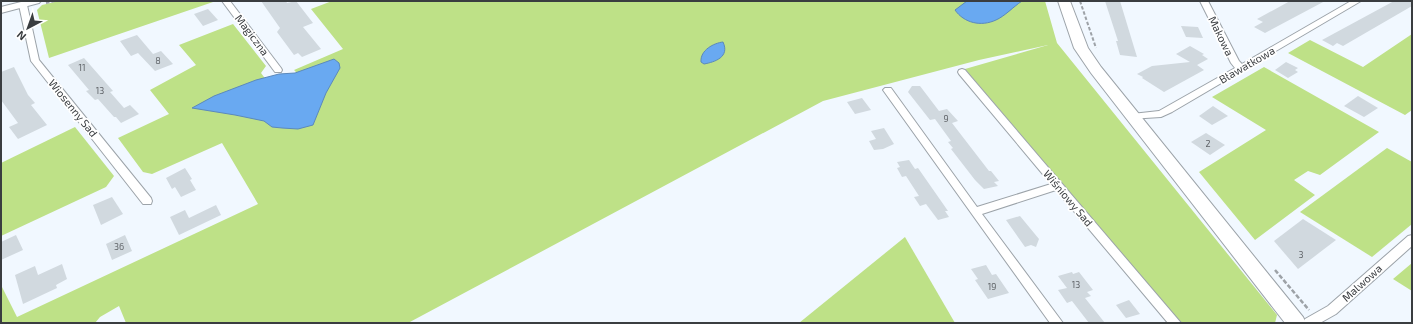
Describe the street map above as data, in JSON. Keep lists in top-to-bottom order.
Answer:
{
  "streets": {
    "street": [
      "Magiczna",
      "Makowa",
      "Bławatkowa",
      "Wiosenny Sad",
      "Wiśniowy Sad",
      "Malwowa"
    ]
  },
  "crossings": [
    ["Makowa", "Bławatkowa"]
  ],
  "house_numbers": [
    "8",
    "11",
    "13",
    "9",
    "2",
    "36",
    "3",
    "13",
    "19"
  ],
  "north": "bottom left"
}
